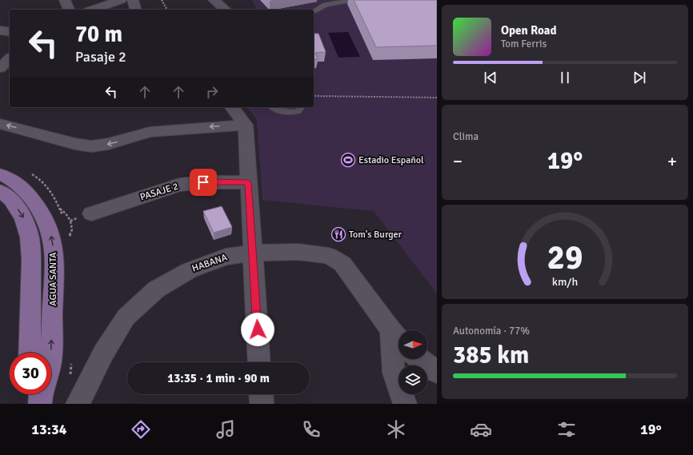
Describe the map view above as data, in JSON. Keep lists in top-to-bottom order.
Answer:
{
  "streets": {
    "main road": ["AGUA SANTA"],
    "street": ["PASAJE 2", "HABANA"]
  },
  "places": {
    "sports": ["Estadio Español"],
    "restaurant": ["Tom's Burger"]
  },
  "north": "right",
  "page": {
    "turn": ["70 m", "Pasaje 2"],
    "song": ["Open Road", "Tom Ferris"],
    "tile": [
      "Clima",
      ["Autonomía · 77%", "385 km"]
    ],
    "heat": ["−", "19°", "+"],
    "limit": "30",
    "trip": "13:35 · 1 min · 90 m",
    "tabs": ["13:34", "19°"],
    "gauge": ["29", "km/h"]
  }
}
